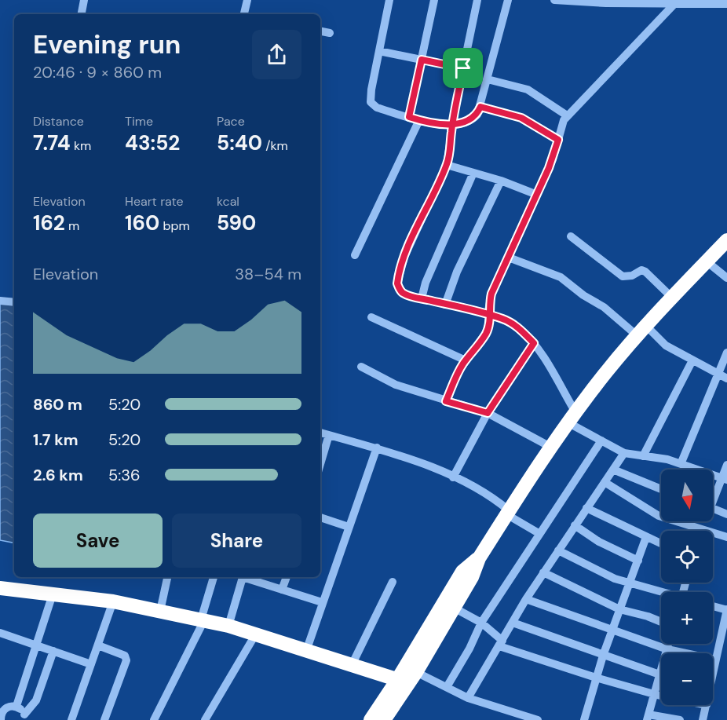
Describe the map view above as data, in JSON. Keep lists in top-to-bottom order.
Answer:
{
  "north": "bottom",
  "page": {
    "heading": ["Evening run", "20:46 · 9 × 860 m"],
    "stats": [
      ["Distance", "7.74 km"],
      ["Time", "43:52"],
      ["Pace", "5:40 /km"],
      ["Elevation", "162 m"],
      ["Heart rate", "160 bpm"],
      ["kcal", "590"]
    ],
    "chart": ["Elevation", "38–54 m"],
    "list": [
      {
        "name": "860 m",
        "note": "5:20"
      },
      {
        "name": "1.7 km",
        "note": "5:20"
      },
      {
        "name": "2.6 km",
        "note": "5:36"
      }
    ],
    "map_buttons": ["+", "−"],
    "buttons": ["Save", "Share"]
  }
}
